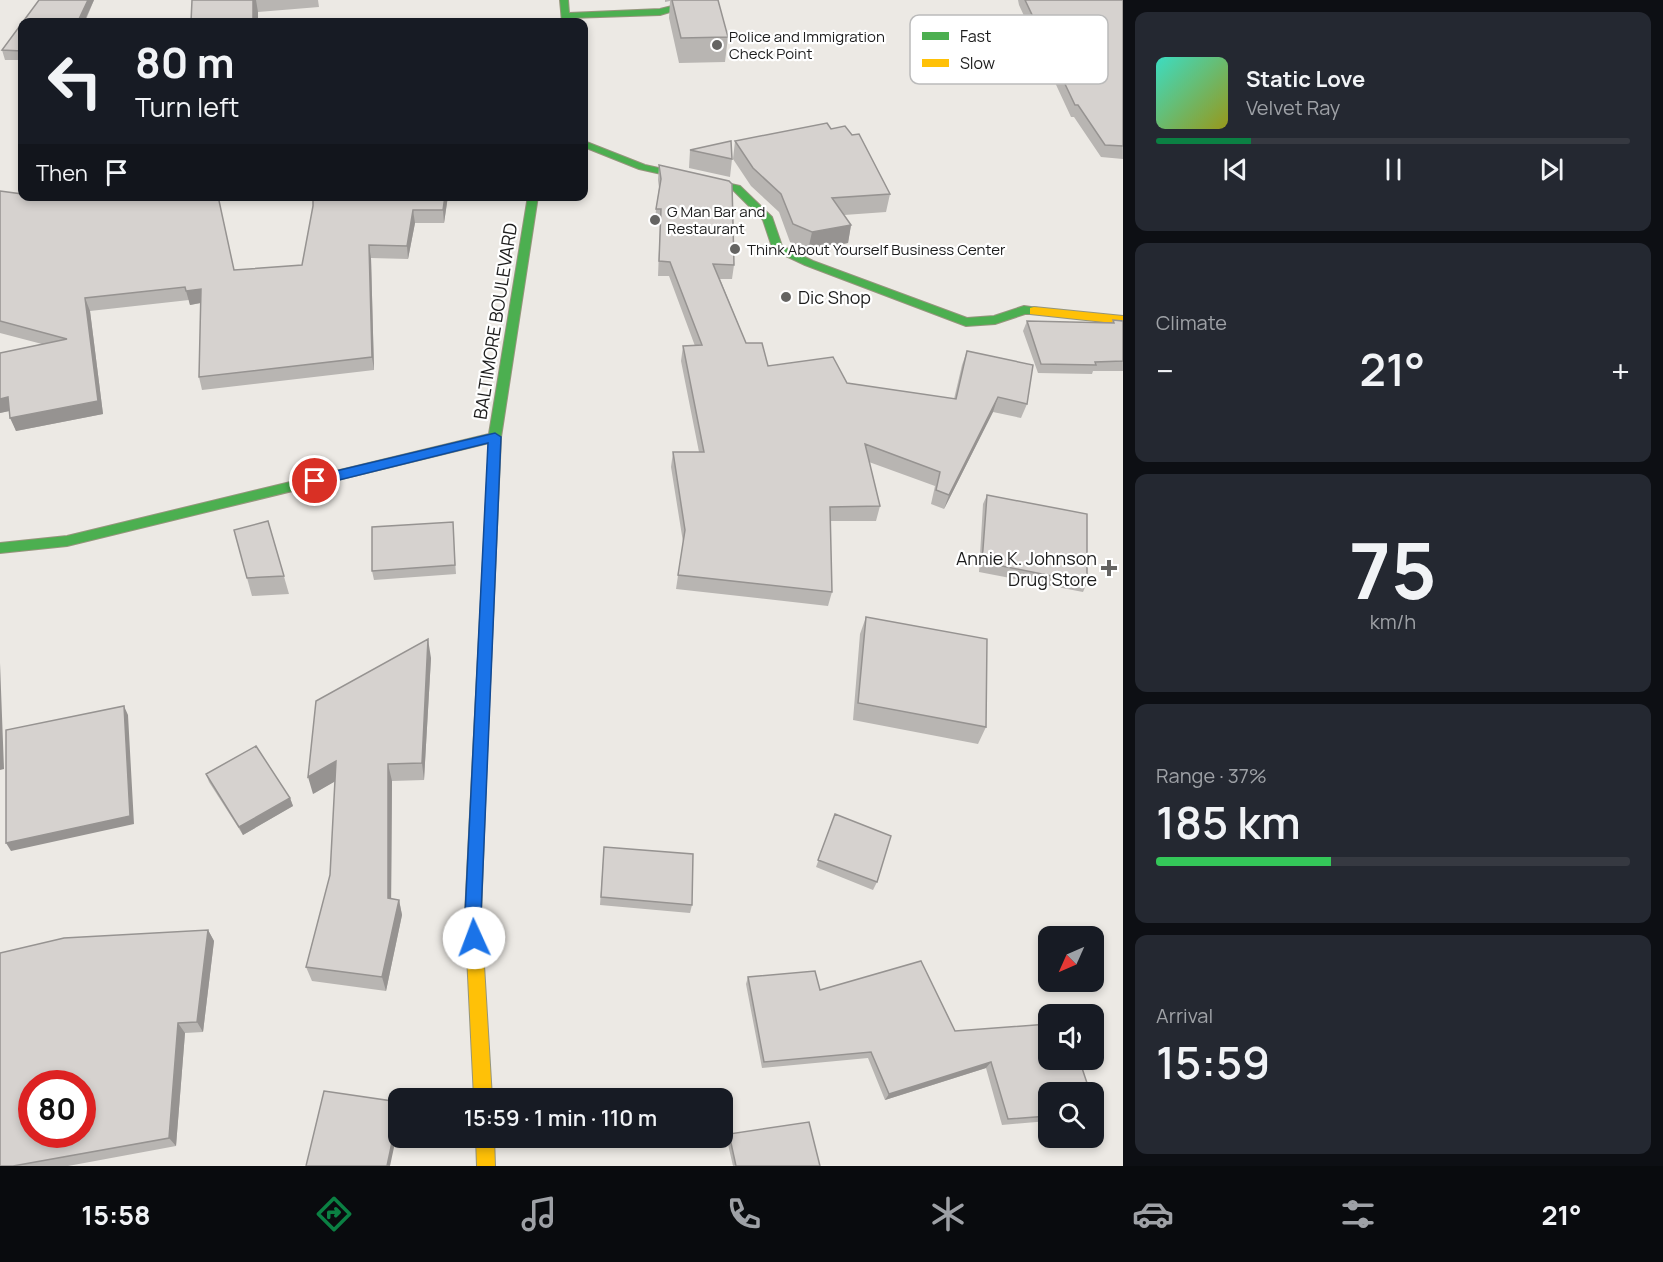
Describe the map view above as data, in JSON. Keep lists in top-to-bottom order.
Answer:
{
  "streets": {
    "main road": ["BALTIMORE BOULEVARD"]
  },
  "places": {
    "other": [
      "Police and Immigration Check Point",
      "G Man Bar and Restaurant",
      "Think About Yourself Business Center",
      "Dic Shop"
    ],
    "health": ["Annie K. Johnson Drug Store"]
  },
  "legend": ["Fast", "Slow"],
  "north": "bottom left",
  "page": {
    "turn": ["80 m", "Turn left"],
    "song": ["Static Love", "Velvet Ray"],
    "then": "Then",
    "tile": [
      "Climate",
      ["75", "km/h"],
      ["Range · 37%", "185 km"],
      ["Arrival", "15:59"]
    ],
    "heat": ["−", "21°", "+"],
    "limit": "80",
    "trip": "15:59 · 1 min · 110 m",
    "tabs": ["15:58", "21°"]
  }
}
